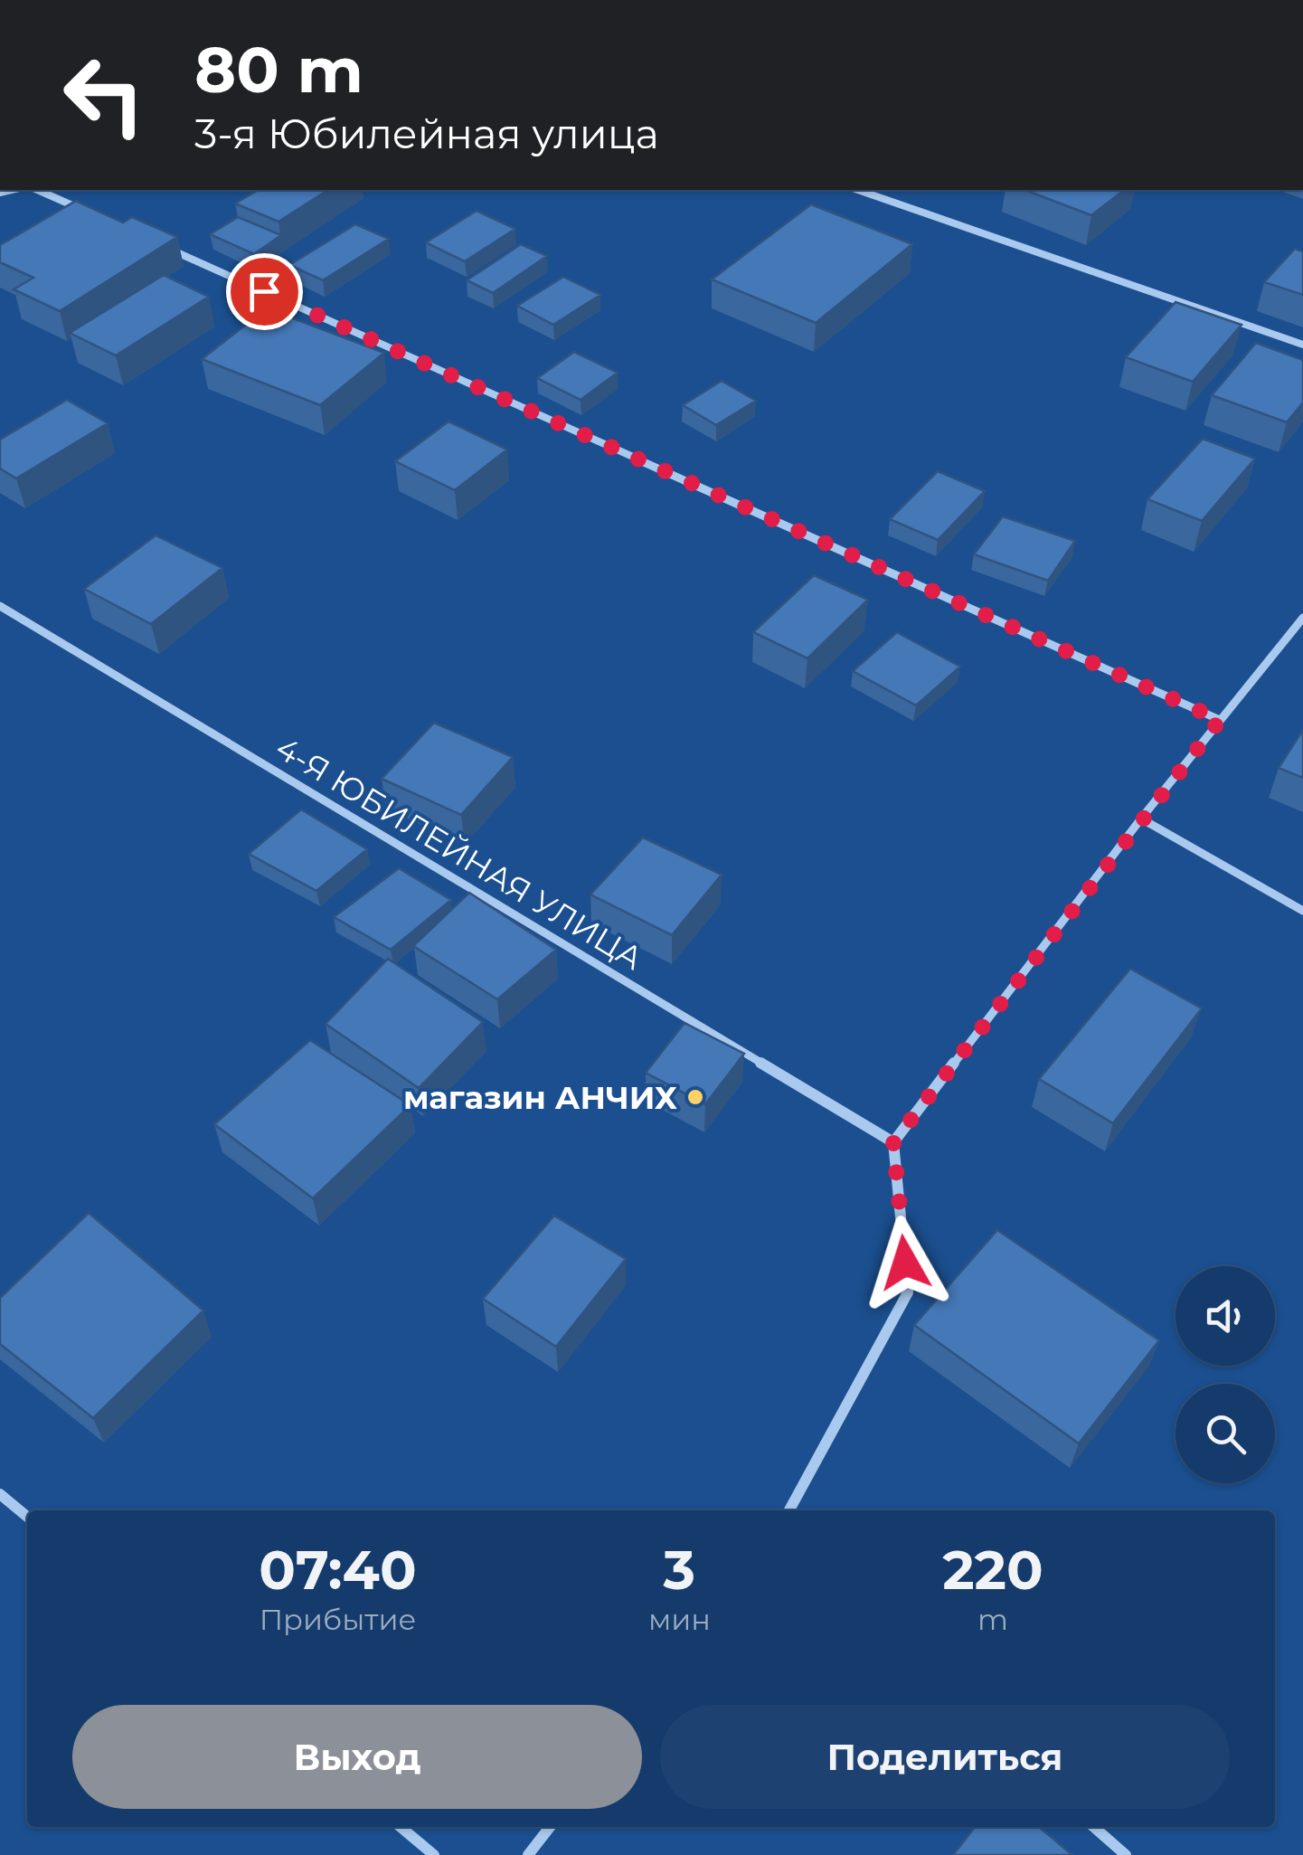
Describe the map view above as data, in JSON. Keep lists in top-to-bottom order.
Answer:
{
  "streets": {
    "street": ["4-Я ЮБИЛЕЙНАЯ УЛИЦА"]
  },
  "places": ["магазин АНЧИХ"],
  "page": {
    "turn": ["80 m", "3-я Юбилейная улица"],
    "eta": [
      "07:40",
      "Прибытие",
      "3",
      "мин",
      "220",
      "m"
    ],
    "buttons": ["Выход", "Поделиться"]
  }
}
